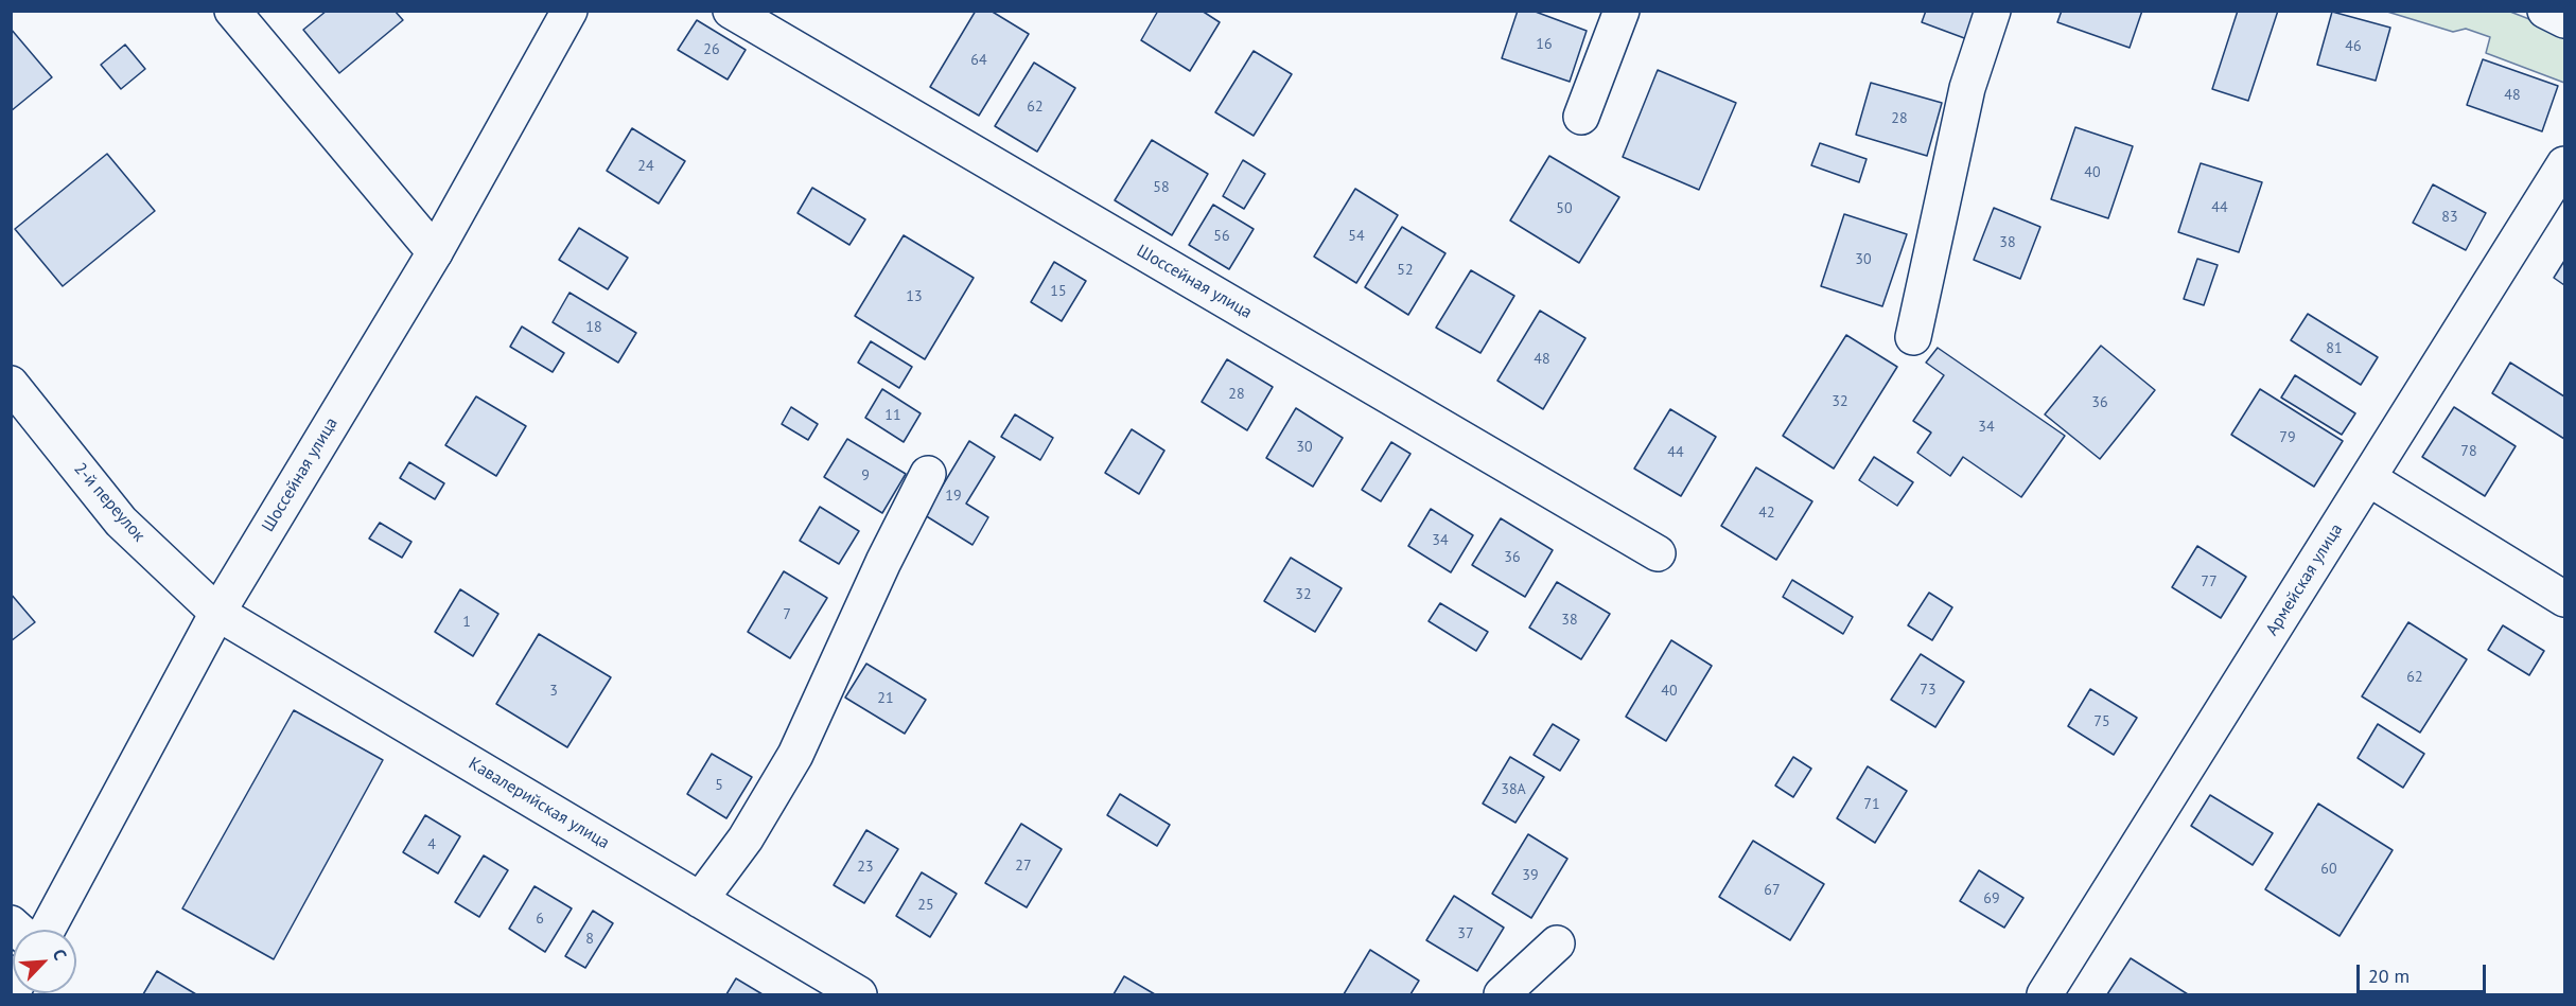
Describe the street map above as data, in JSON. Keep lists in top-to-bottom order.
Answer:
{
  "streets": {
    "street": [
      "Шоссейная улица",
      "2-й переулок",
      "Армейская улица",
      "Кавалерийская улица"
    ]
  },
  "crossings": [
    ["Шоссейная улица", "2-й переулок"],
    ["Шоссейная улица", "Кавалерийская улица"],
    ["2-й переулок", "Кавалерийская улица"]
  ],
  "house_numbers": [
    "16",
    "46",
    "26",
    "64",
    "48",
    "62",
    "28",
    "24",
    "40",
    "58",
    "44",
    "50",
    "83",
    "56",
    "54",
    "38",
    "30",
    "52",
    "15",
    "13",
    "18",
    "81",
    "48",
    "28",
    "32",
    "36",
    "11",
    "34",
    "79",
    "30",
    "78",
    "44",
    "9",
    "19",
    "42",
    "34",
    "36",
    "77",
    "32",
    "7",
    "38",
    "1",
    "62",
    "73",
    "3",
    "40",
    "21",
    "75",
    "5",
    "38А",
    "71",
    "4",
    "27",
    "23",
    "60",
    "39",
    "67",
    "69",
    "25",
    "6",
    "37",
    "8"
  ],
  "scale_bar": "20 m",
  "north": "top right"
}
